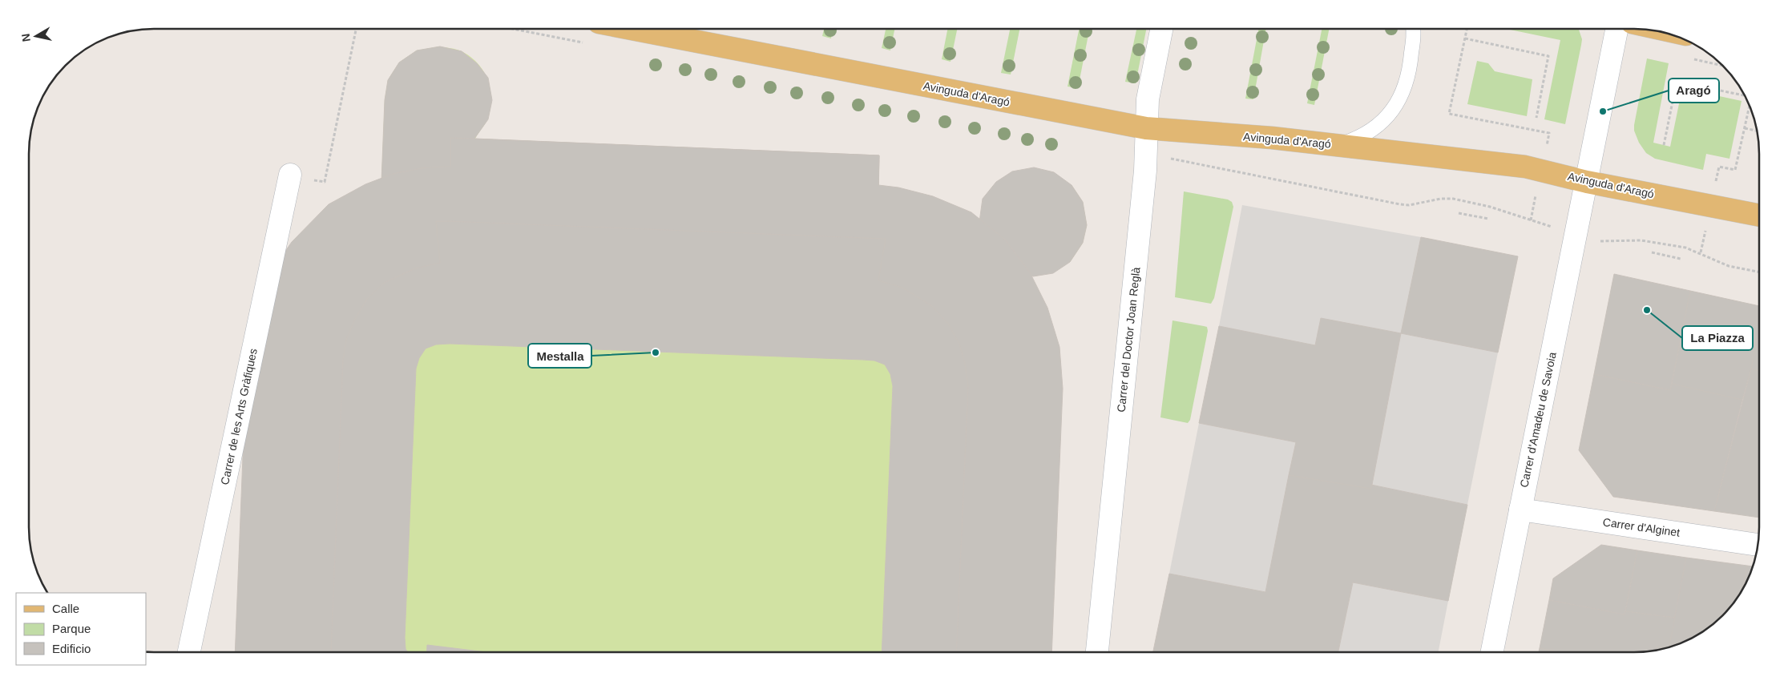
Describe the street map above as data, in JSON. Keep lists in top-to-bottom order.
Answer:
{
  "streets": {
    "main road": ["Avinguda d'Aragó"],
    "street": [
      "Carrer del Doctor Joan Reglà",
      "Carrer de les Arts Gràfiques",
      "Carrer d'Amadeu de Savoia",
      "Carrer d'Alginet"
    ]
  },
  "crossings": [
    ["Avinguda d'Aragó", "Carrer del Doctor Joan Reglà"],
    ["Avinguda d'Aragó", "Carrer d'Amadeu de Savoia"],
    ["Carrer d'Amadeu de Savoia", "Carrer d'Alginet"]
  ],
  "places": ["Aragó", "La Piazza", "Mestalla"],
  "legend": ["Calle", "Parque", "Edificio"],
  "north": "left"
}
